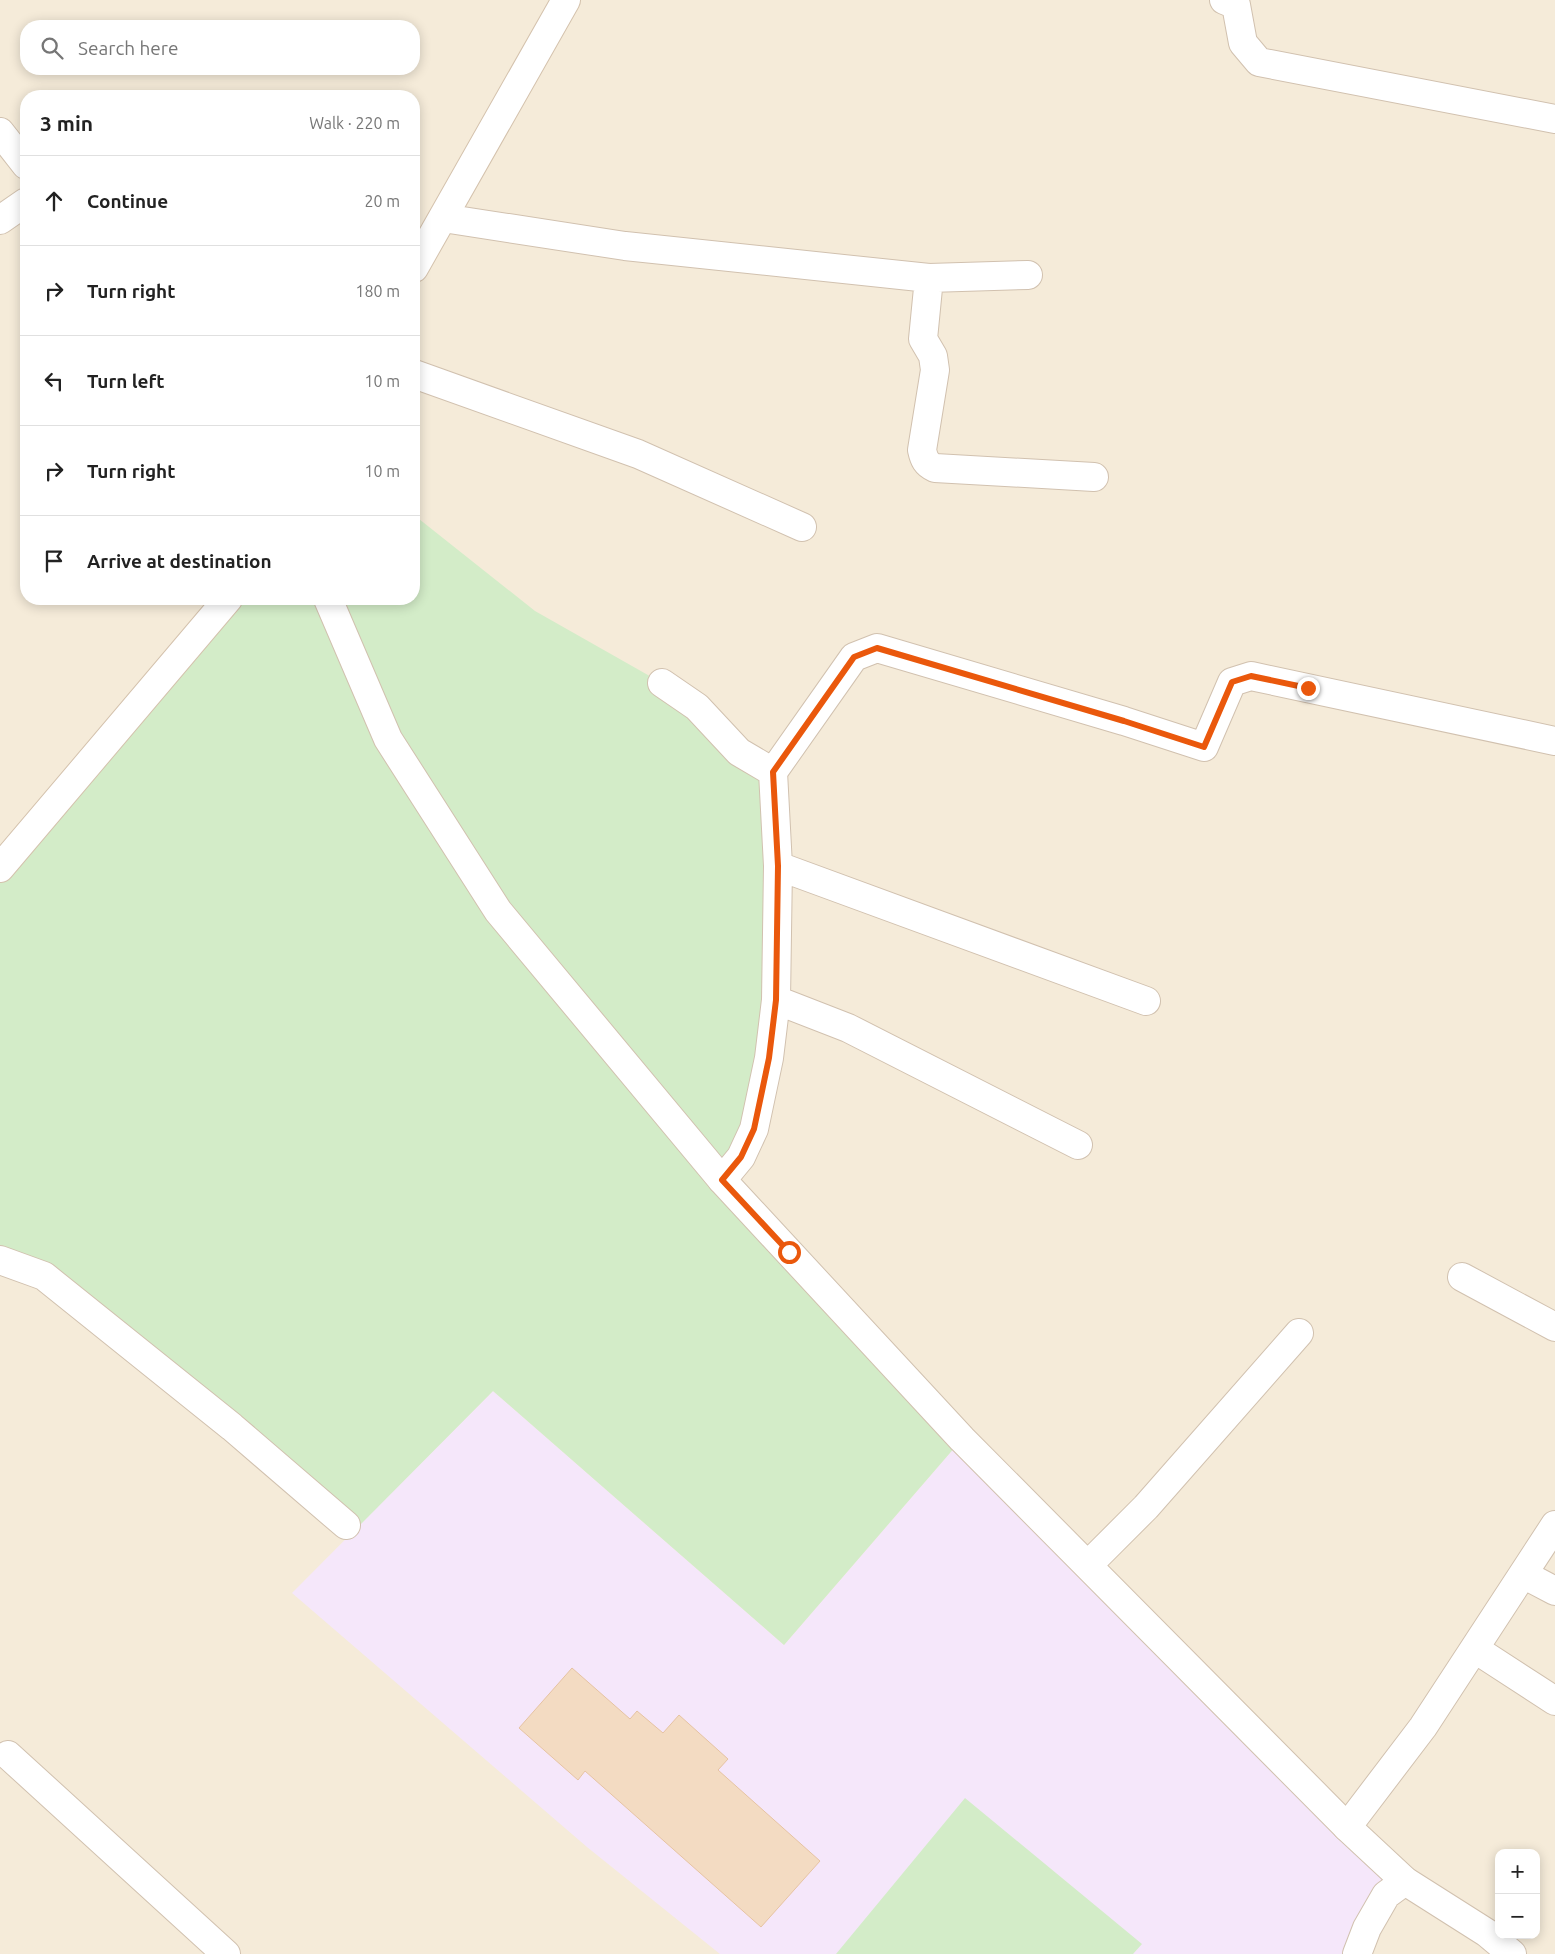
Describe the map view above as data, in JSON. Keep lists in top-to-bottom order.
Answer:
{
  "page": {
    "search": "Search here",
    "heading": ["3 min", "Walk · 220 m"],
    "list": [
      ["Continue", "20 m"],
      ["Turn right", "180 m"],
      ["Turn left", "10 m"],
      ["Turn right", "10 m"],
      "Arrive at destination"
    ],
    "map_buttons": ["+", "−"]
  }
}
